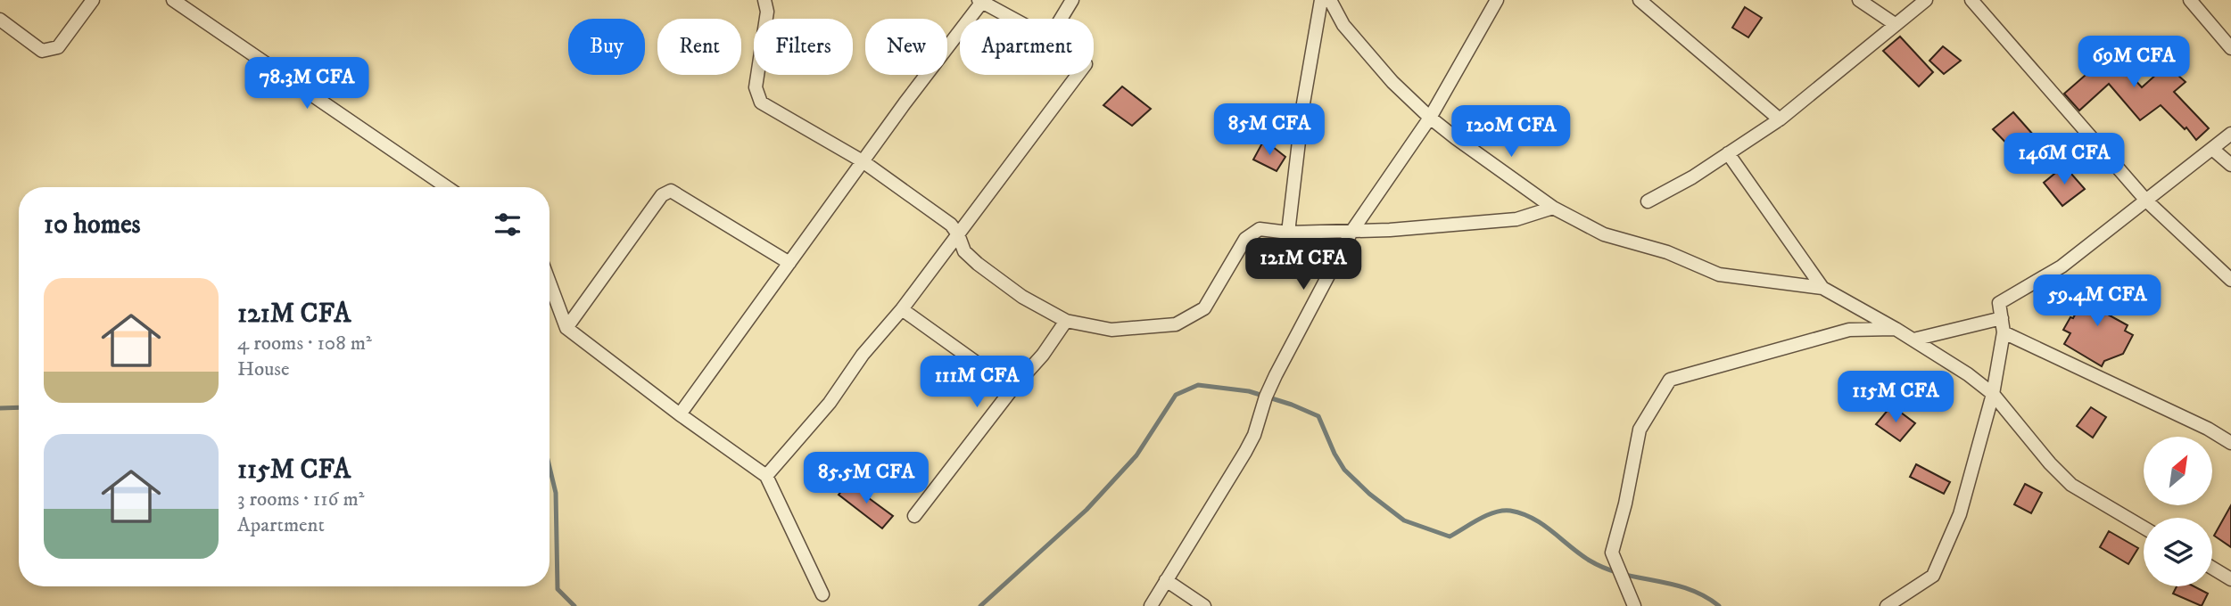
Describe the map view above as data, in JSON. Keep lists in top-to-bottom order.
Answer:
{
  "north": "top right",
  "page": {
    "chip": [
      "Buy",
      "Rent",
      "Filters",
      "New",
      "Apartment"
    ],
    "price": [
      "69M CFA",
      "78.3M CFA",
      "85M CFA",
      "120M CFA",
      "146M CFA",
      "121M CFA",
      "59.4M CFA",
      "111M CFA",
      "115M CFA",
      "85.5M CFA"
    ],
    "heading": "10 homes",
    "list": [
      {
        "name": "121M CFA",
        "note": "4 rooms · 108 m² · House"
      },
      {
        "name": "115M CFA",
        "note": "3 rooms · 116 m² · Apartment"
      }
    ]
  }
}
